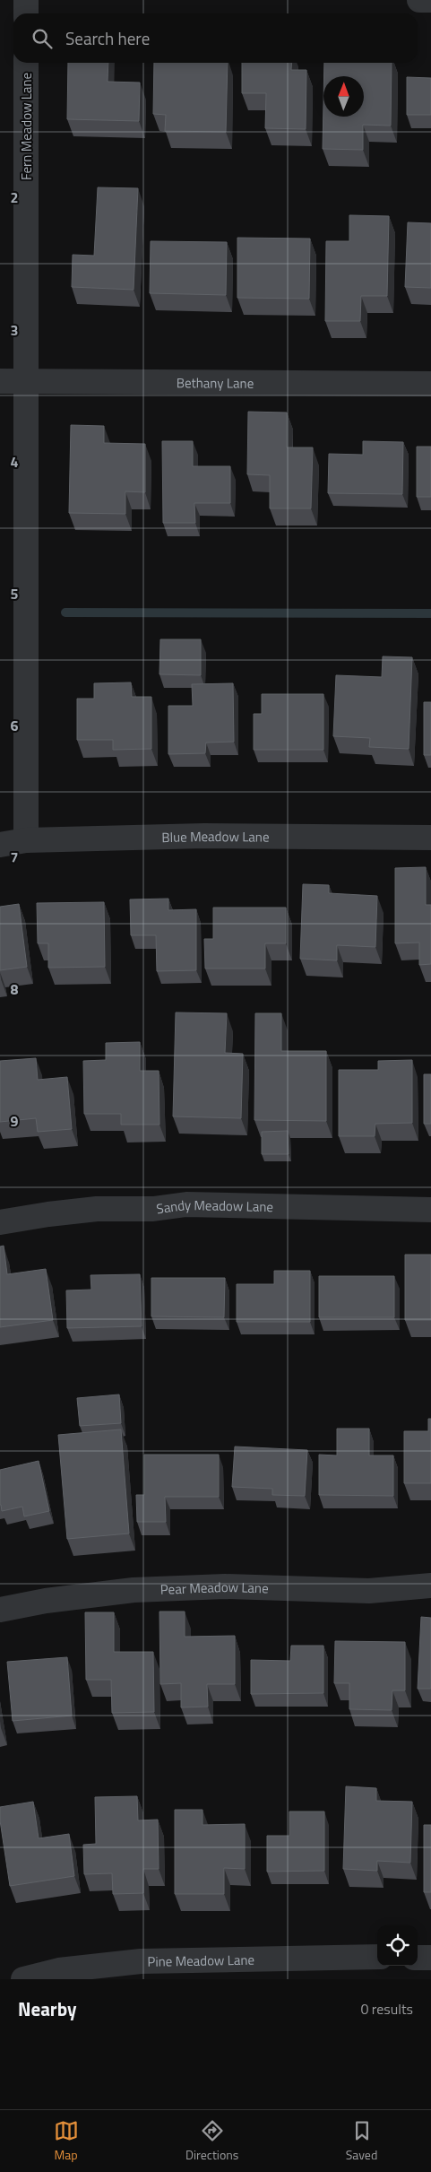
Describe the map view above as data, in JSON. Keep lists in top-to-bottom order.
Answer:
{
  "streets": {
    "street": [
      "Fern Meadow Lane",
      "Bethany Lane",
      "Blue Meadow Lane",
      "Sandy Meadow Lane",
      "Pear Meadow Lane",
      "Pine Meadow Lane"
    ]
  },
  "crossings": [
    ["Fern Meadow Lane", "Bethany Lane"],
    ["Fern Meadow Lane", "Blue Meadow Lane"]
  ],
  "north": "top",
  "page": {
    "search": "Search here",
    "heading": ["Nearby", "0 results"],
    "nav": ["Map", "Directions", "Saved"]
  },
  "grid": {
    "rows": [
      "2",
      "3",
      "4",
      "5",
      "6",
      "7",
      "8",
      "9"
    ]
  }
}
